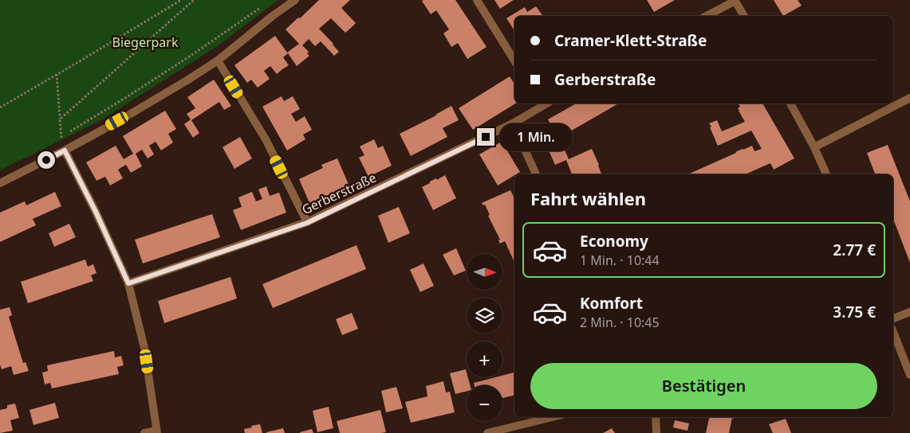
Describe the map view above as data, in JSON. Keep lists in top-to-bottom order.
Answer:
{
  "streets": {
    "street": ["Gerberstraße"]
  },
  "parks": ["Biegerpark"],
  "north": "right",
  "page": {
    "banner": ["Cramer-Klett-Straße", "Gerberstraße"],
    "bubble": "1 Min.",
    "heading": "Fahrt wählen",
    "list": [
      {
        "name": "Economy",
        "note": "1 Min. · 10:44",
        "value": "2.77 €"
      },
      {
        "name": "Komfort",
        "note": "2 Min. · 10:45",
        "value": "3.75 €"
      }
    ],
    "map_buttons": ["+", "−"],
    "buttons": "Bestätigen"
  }
}
